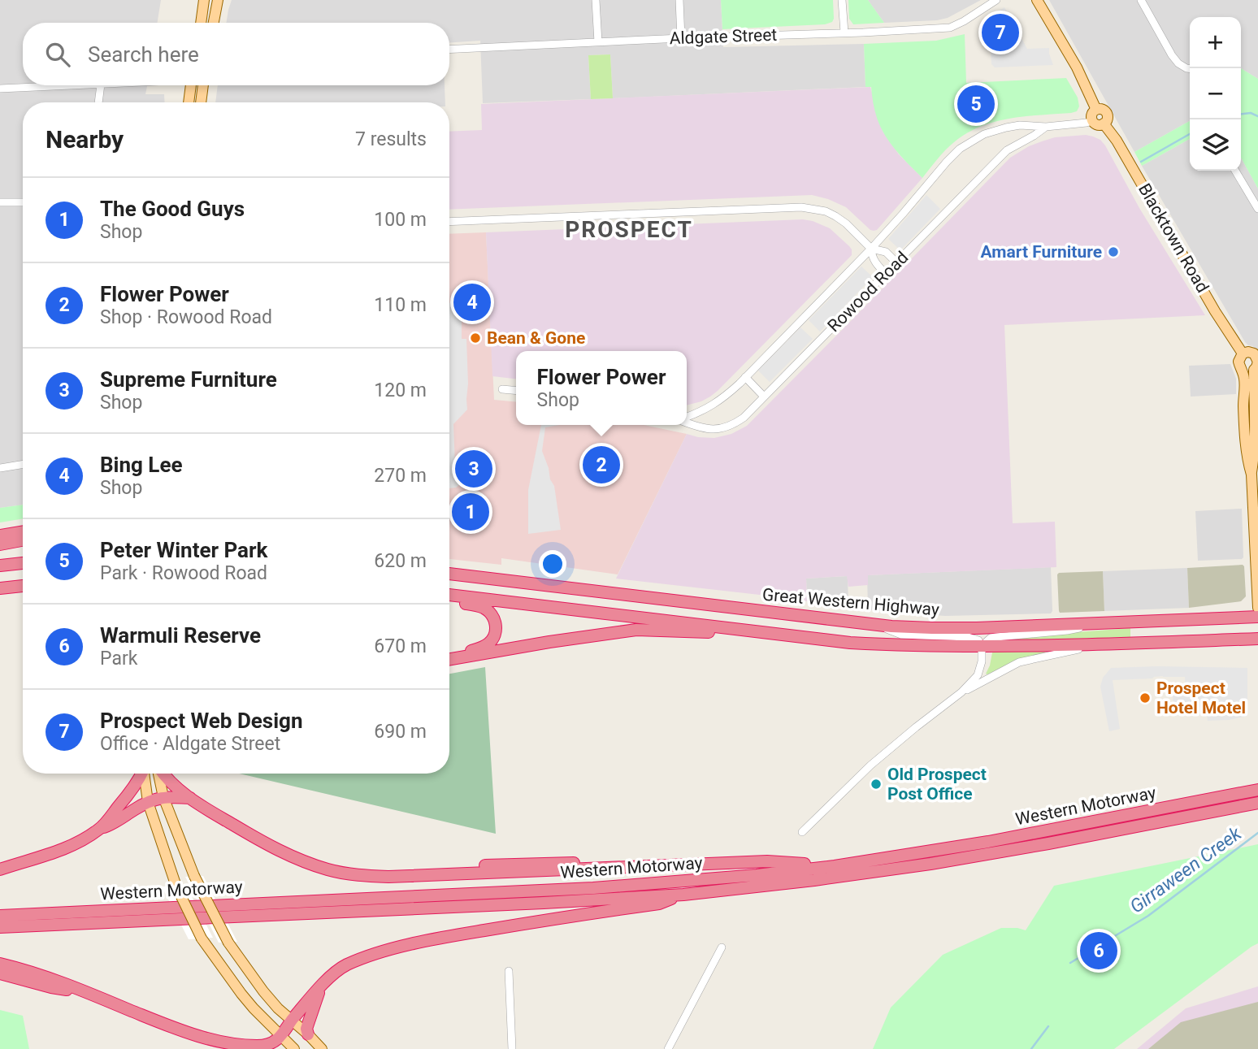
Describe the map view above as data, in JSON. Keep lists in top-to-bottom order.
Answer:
{
  "streets": {
    "highway": ["Great Western Highway", "Western Motorway"],
    "main road": ["Blacktown Road"],
    "street": ["Aldgate Street", "Rowood Road"]
  },
  "crossings": [
    ["Blacktown Road", "Rowood Road"]
  ],
  "districts": ["PROSPECT"],
  "water": ["Girraween Creek"],
  "places": [
    "Amart Furniture",
    "Bean & Gone",
    "Prospect Hotel Motel",
    "Old Prospect Post Office"
  ],
  "page": {
    "pins": [
      "7",
      "5",
      "4",
      "2",
      "3",
      "1",
      "6"
    ],
    "map_buttons": ["+", "−"],
    "search": "Search here",
    "heading": ["Nearby", "7 results"],
    "list": [
      {
        "mark": "1",
        "name": "The Good Guys",
        "note": "Shop",
        "value": "100 m"
      },
      {
        "mark": "2",
        "name": "Flower Power",
        "note": "Shop · Rowood Road",
        "value": "110 m"
      },
      {
        "mark": "3",
        "name": "Supreme Furniture",
        "note": "Shop",
        "value": "120 m"
      },
      {
        "mark": "4",
        "name": "Bing Lee",
        "note": "Shop",
        "value": "270 m"
      },
      {
        "mark": "5",
        "name": "Peter Winter Park",
        "note": "Park · Rowood Road",
        "value": "620 m"
      },
      {
        "mark": "6",
        "name": "Warmuli Reserve",
        "note": "Park",
        "value": "670 m"
      },
      {
        "mark": "7",
        "name": "Prospect Web Design",
        "note": "Office · Aldgate Street",
        "value": "690 m"
      }
    ],
    "popup": ["Flower Power", "Shop"]
  }
}
